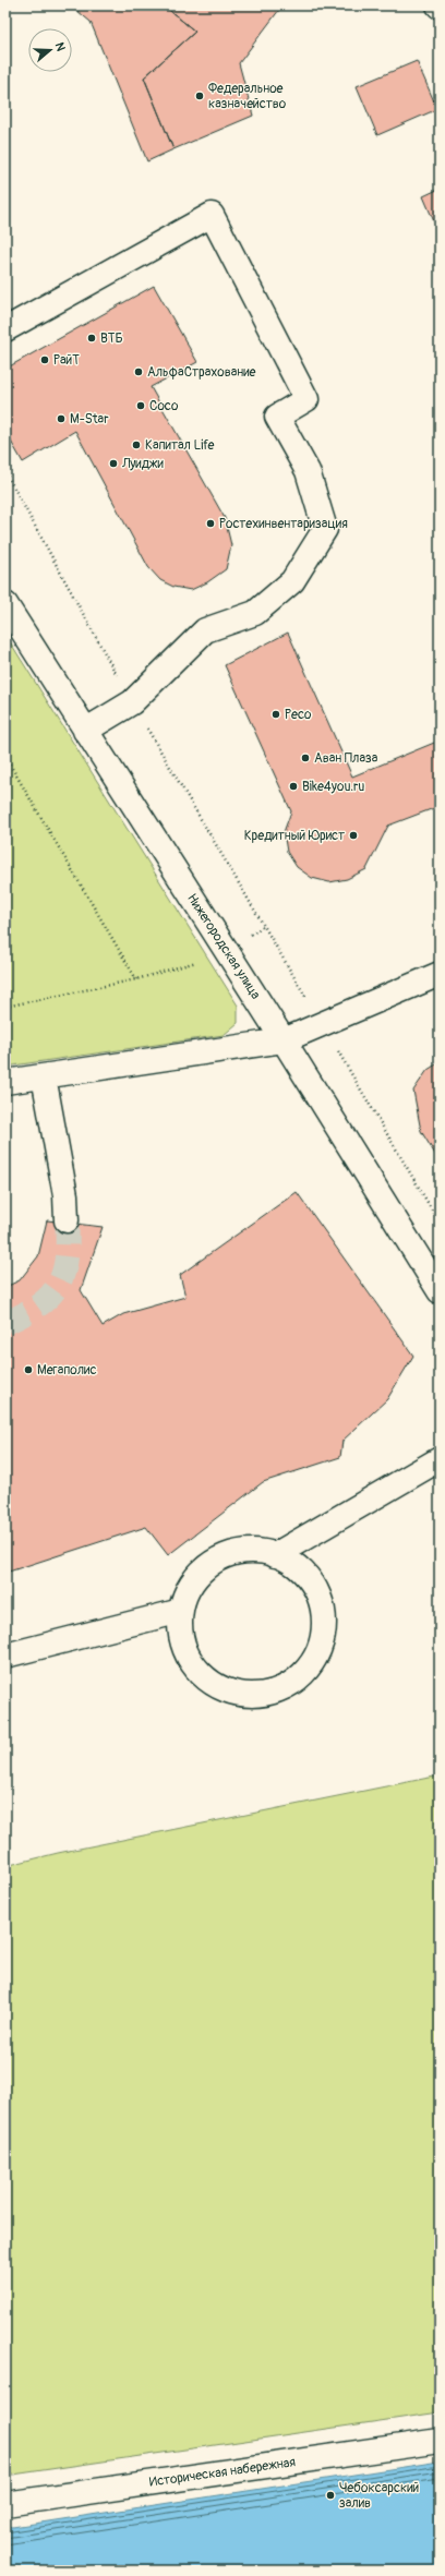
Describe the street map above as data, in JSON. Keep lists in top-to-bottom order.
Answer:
{
  "streets": {
    "street": ["Нижегородская улица", "Историческая набережная"]
  },
  "places": [
    "Федеральное казначейство",
    "ВТБ",
    "РайТ",
    "АльфаСтрахование",
    "Сосо",
    "M-Star",
    "Капитал Life",
    "Луиджи",
    "Ростехинвентаризация",
    "Ресо",
    "Аван Плаза",
    "Bike4you.ru",
    "Кредитный Юрист",
    "Мегаполис",
    "Чебоксарский залив"
  ],
  "north": "right"
}
